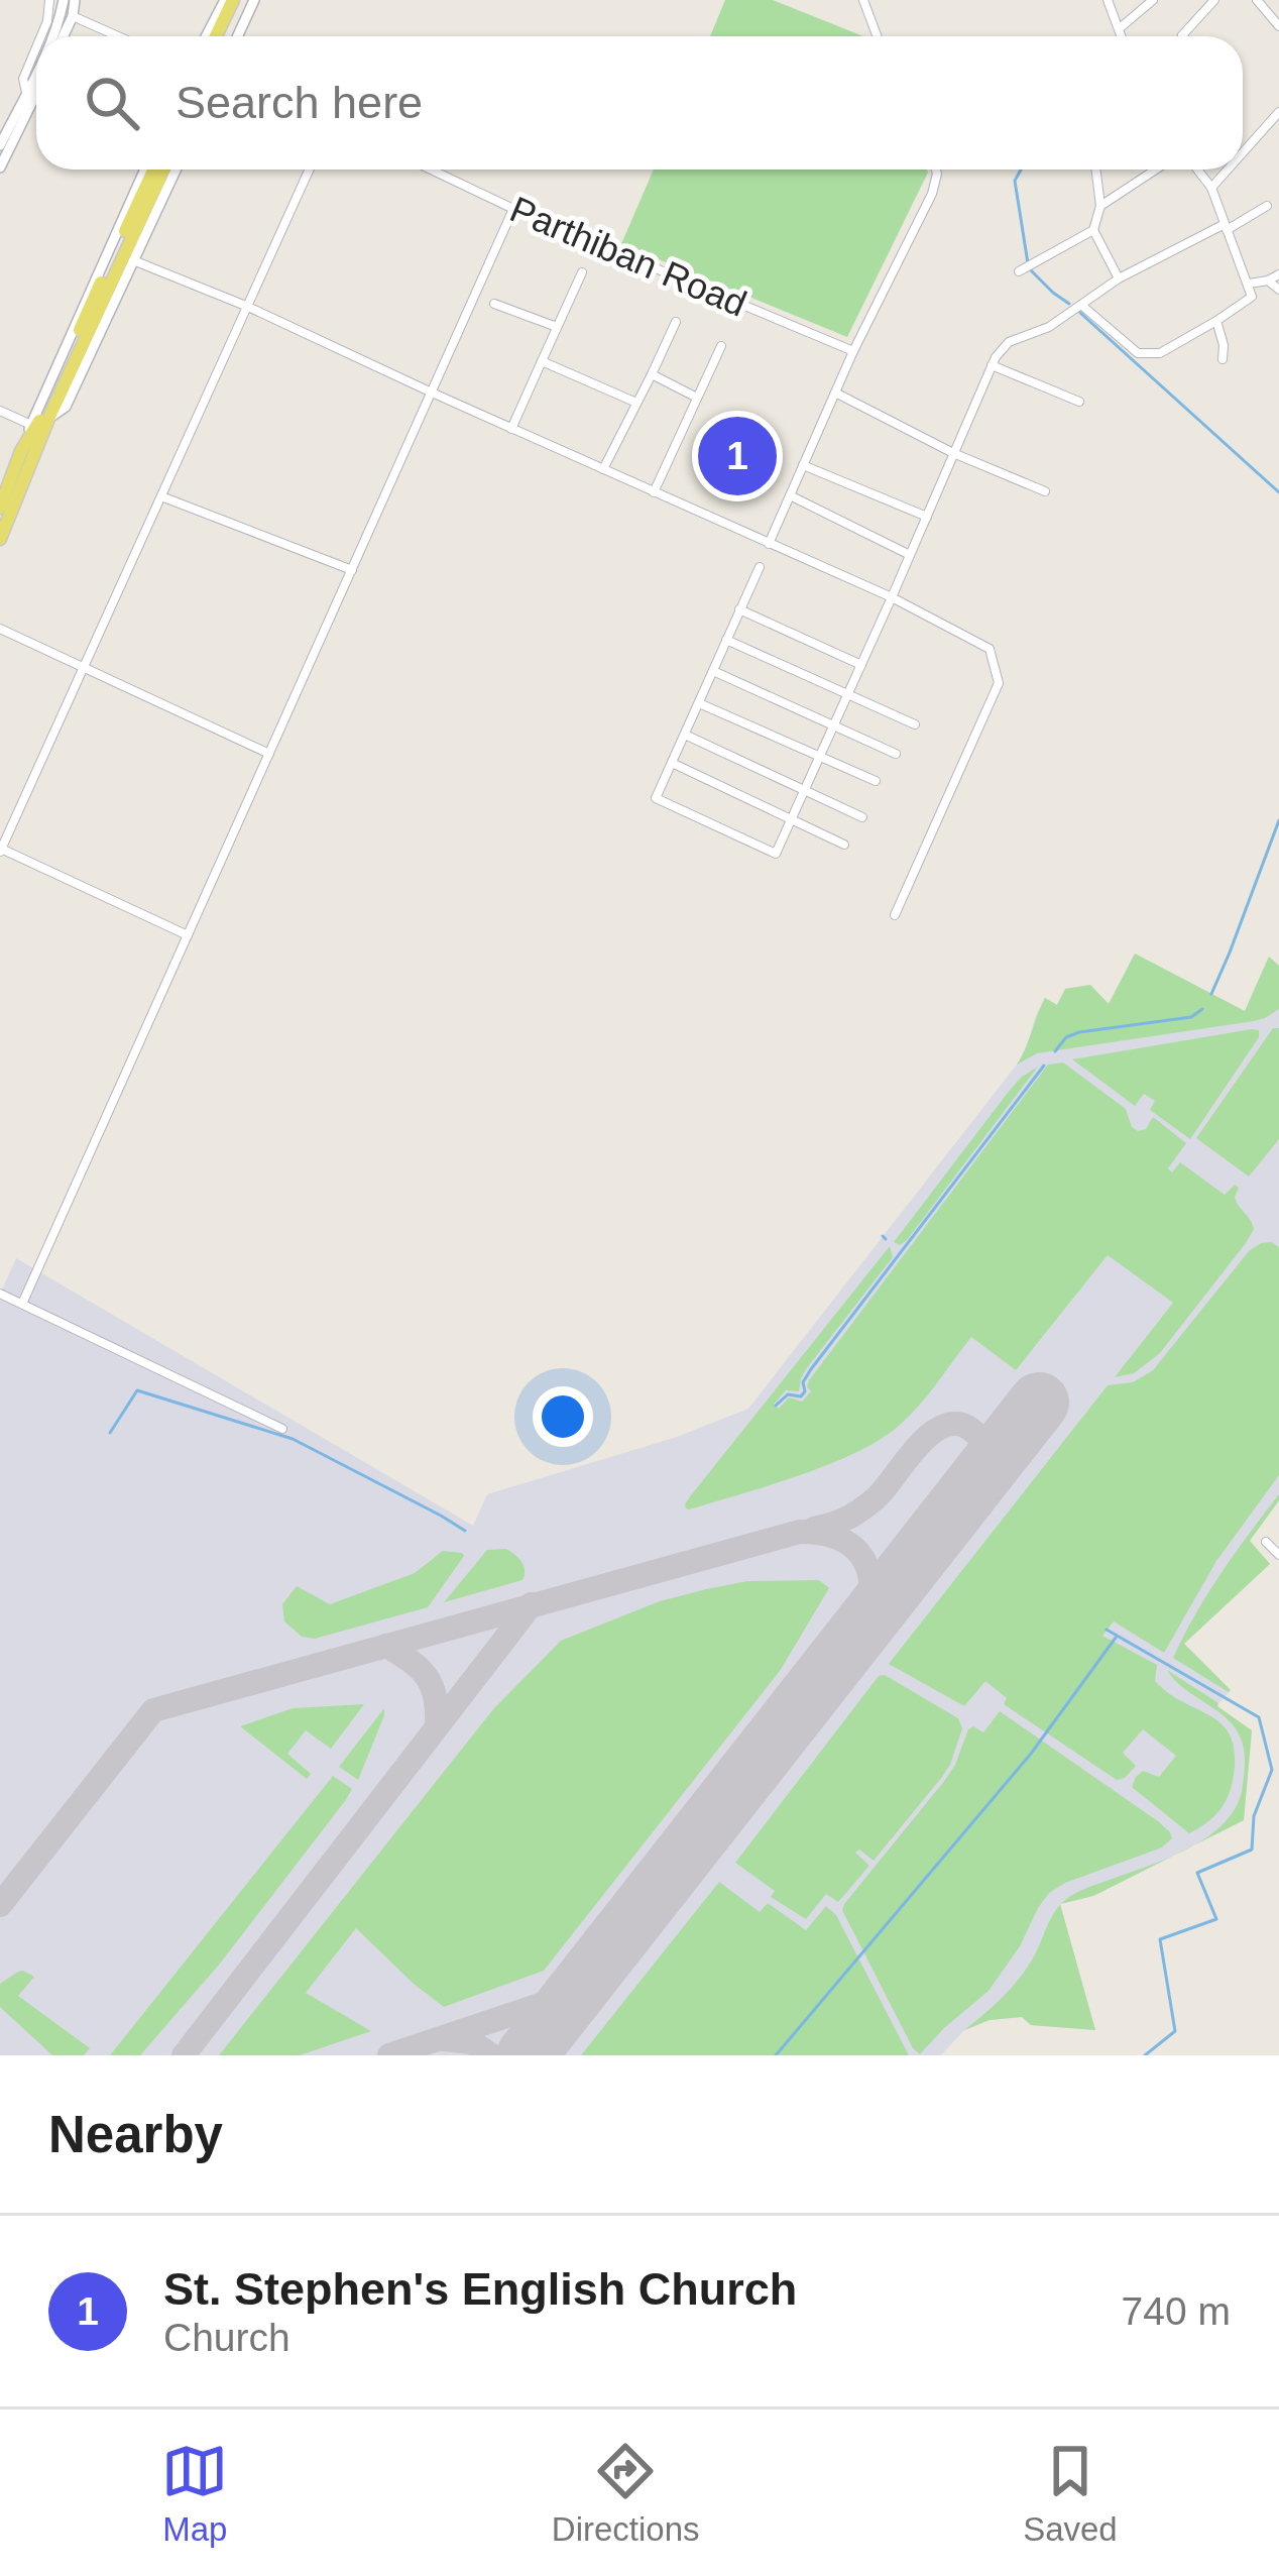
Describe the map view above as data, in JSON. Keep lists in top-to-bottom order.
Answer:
{
  "streets": {
    "street": ["Parthiban Road"]
  },
  "page": {
    "search": "Search here",
    "pins": "1",
    "heading": "Nearby",
    "list": [
      {
        "mark": "1",
        "name": "St. Stephen's English Church",
        "note": "Church",
        "value": "740 m"
      }
    ],
    "nav": ["Map", "Directions", "Saved"]
  }
}
